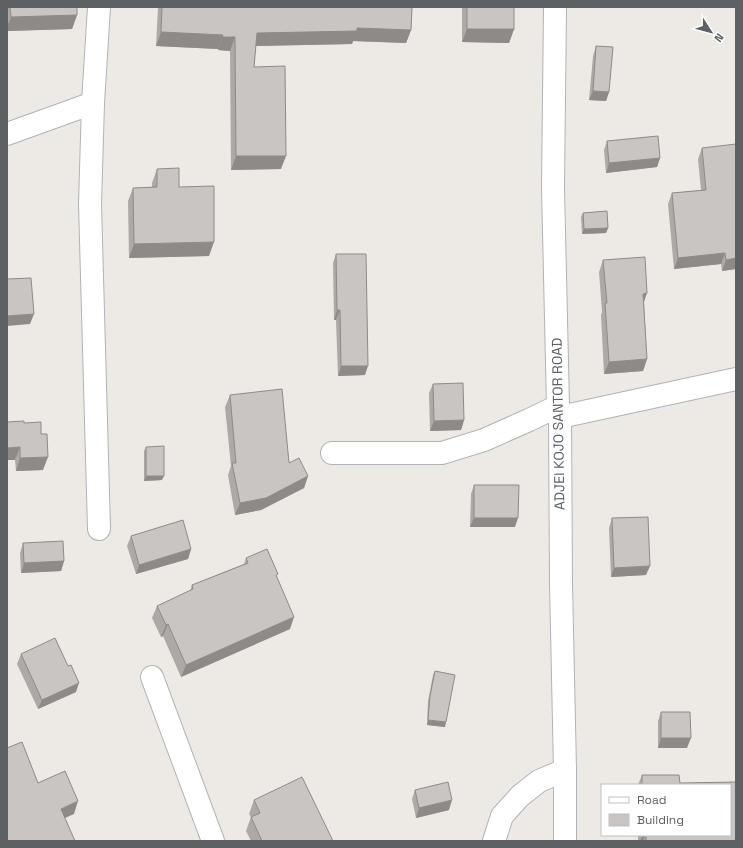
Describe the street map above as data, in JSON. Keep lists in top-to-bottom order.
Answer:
{
  "streets": {
    "street": ["ADJEI KOJO SANTOR ROAD"]
  },
  "legend": ["Road", "Building"],
  "north": "bottom right"
}
